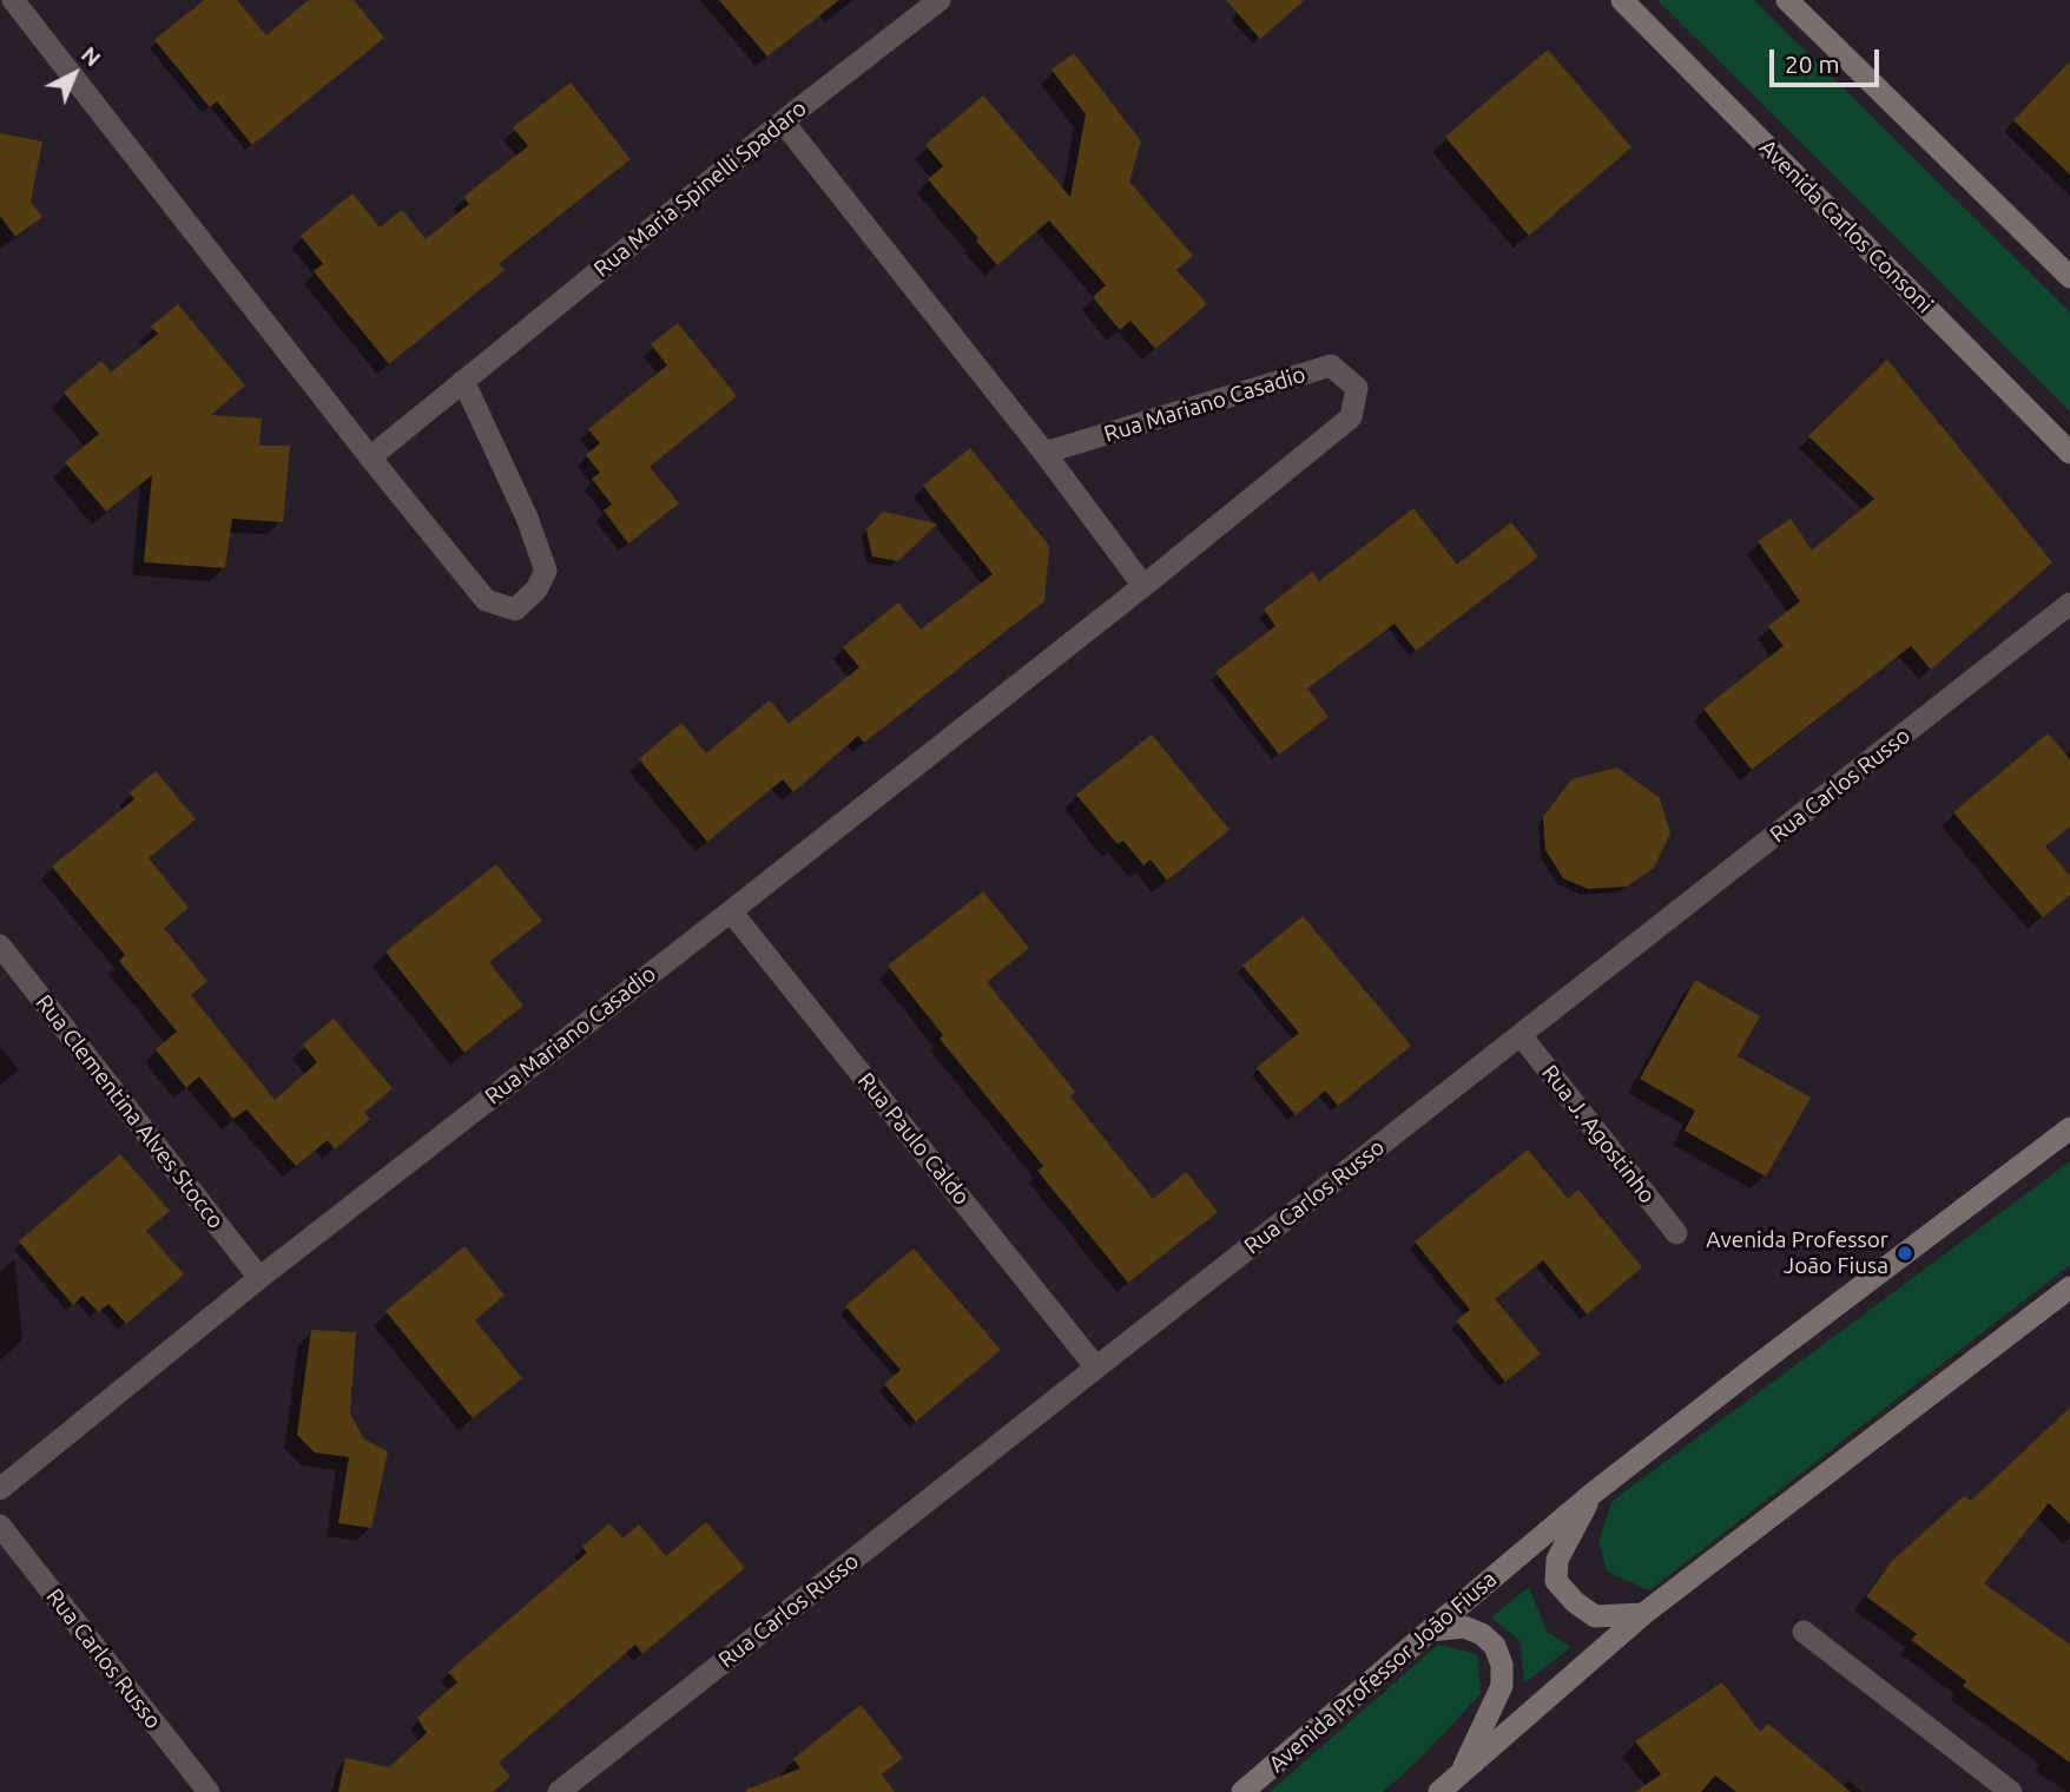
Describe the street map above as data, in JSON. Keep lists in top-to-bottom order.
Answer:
{
  "streets": {
    "main road": ["Avenida Carlos Consoni", "Avenida Professor João Fiusa"],
    "street": [
      "Rua Maria Spinelli Spadaro",
      "Rua Mariano Casadio",
      "Rua Carlos Russo",
      "Rua Clementina Alves Stocco",
      "Rua J. Agostinho",
      "Rua Paulo Caldo"
    ]
  },
  "crossings": [
    ["Rua Mariano Casadio", "Rua Clementina Alves Stocco"],
    ["Rua Mariano Casadio", "Rua Paulo Caldo"],
    ["Rua Carlos Russo", "Rua J. Agostinho"],
    ["Rua Carlos Russo", "Rua Paulo Caldo"]
  ],
  "places": ["Avenida Professor João Fiusa"],
  "scale_bar": "20 m",
  "north": "top right"
}
